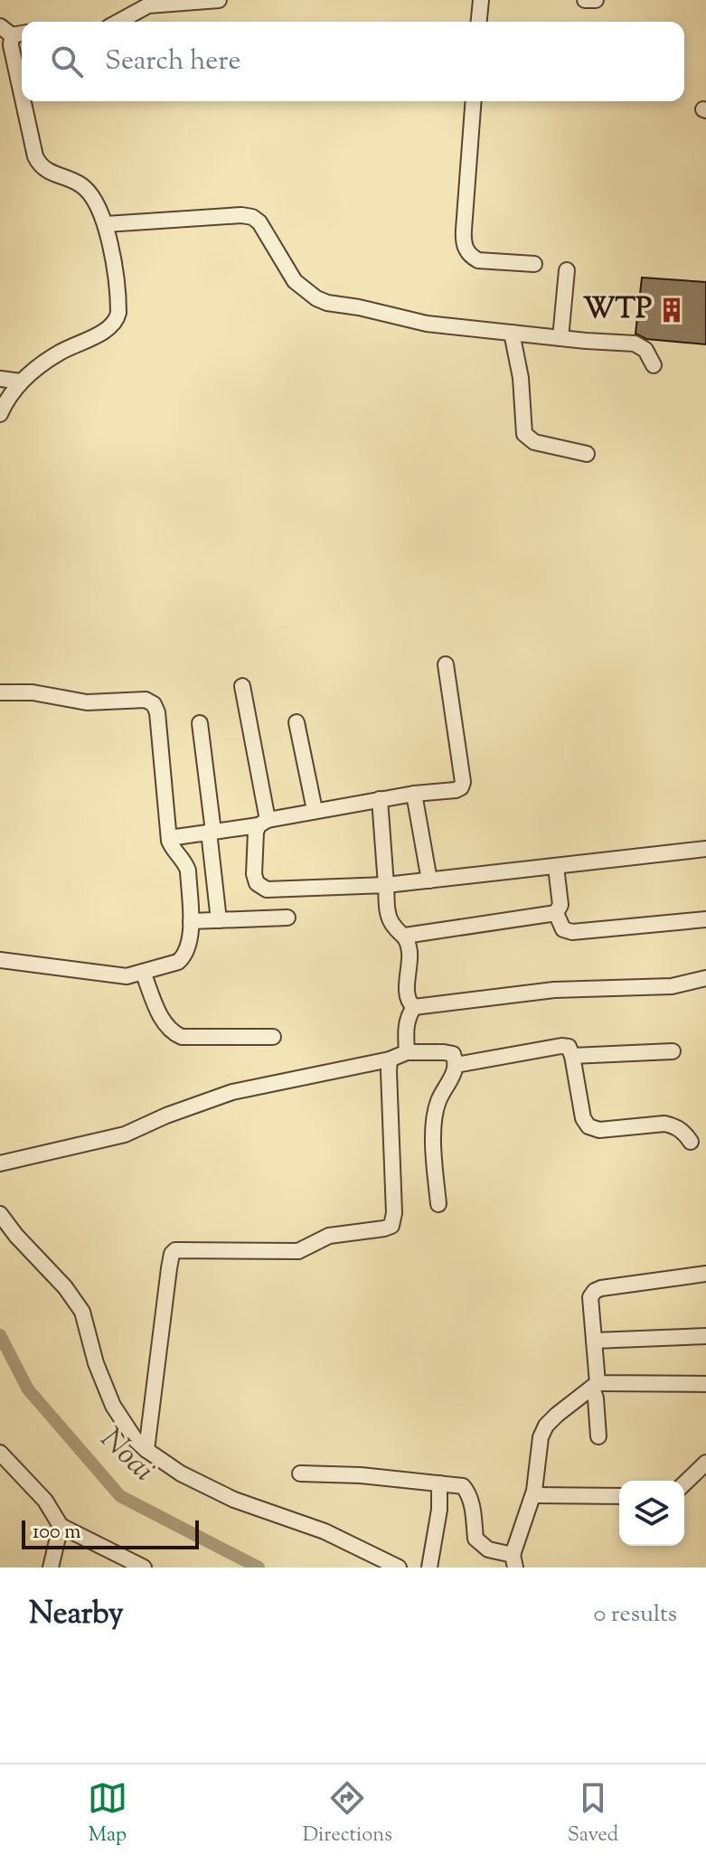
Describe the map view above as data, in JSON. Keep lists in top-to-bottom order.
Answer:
{
  "water": ["Noai"],
  "places": {
    "building": ["WTP"]
  },
  "scale_bar": "100 m",
  "page": {
    "search": "Search here",
    "scale": "100 m",
    "heading": ["Nearby", "0 results"],
    "nav": ["Map", "Directions", "Saved"]
  }
}
